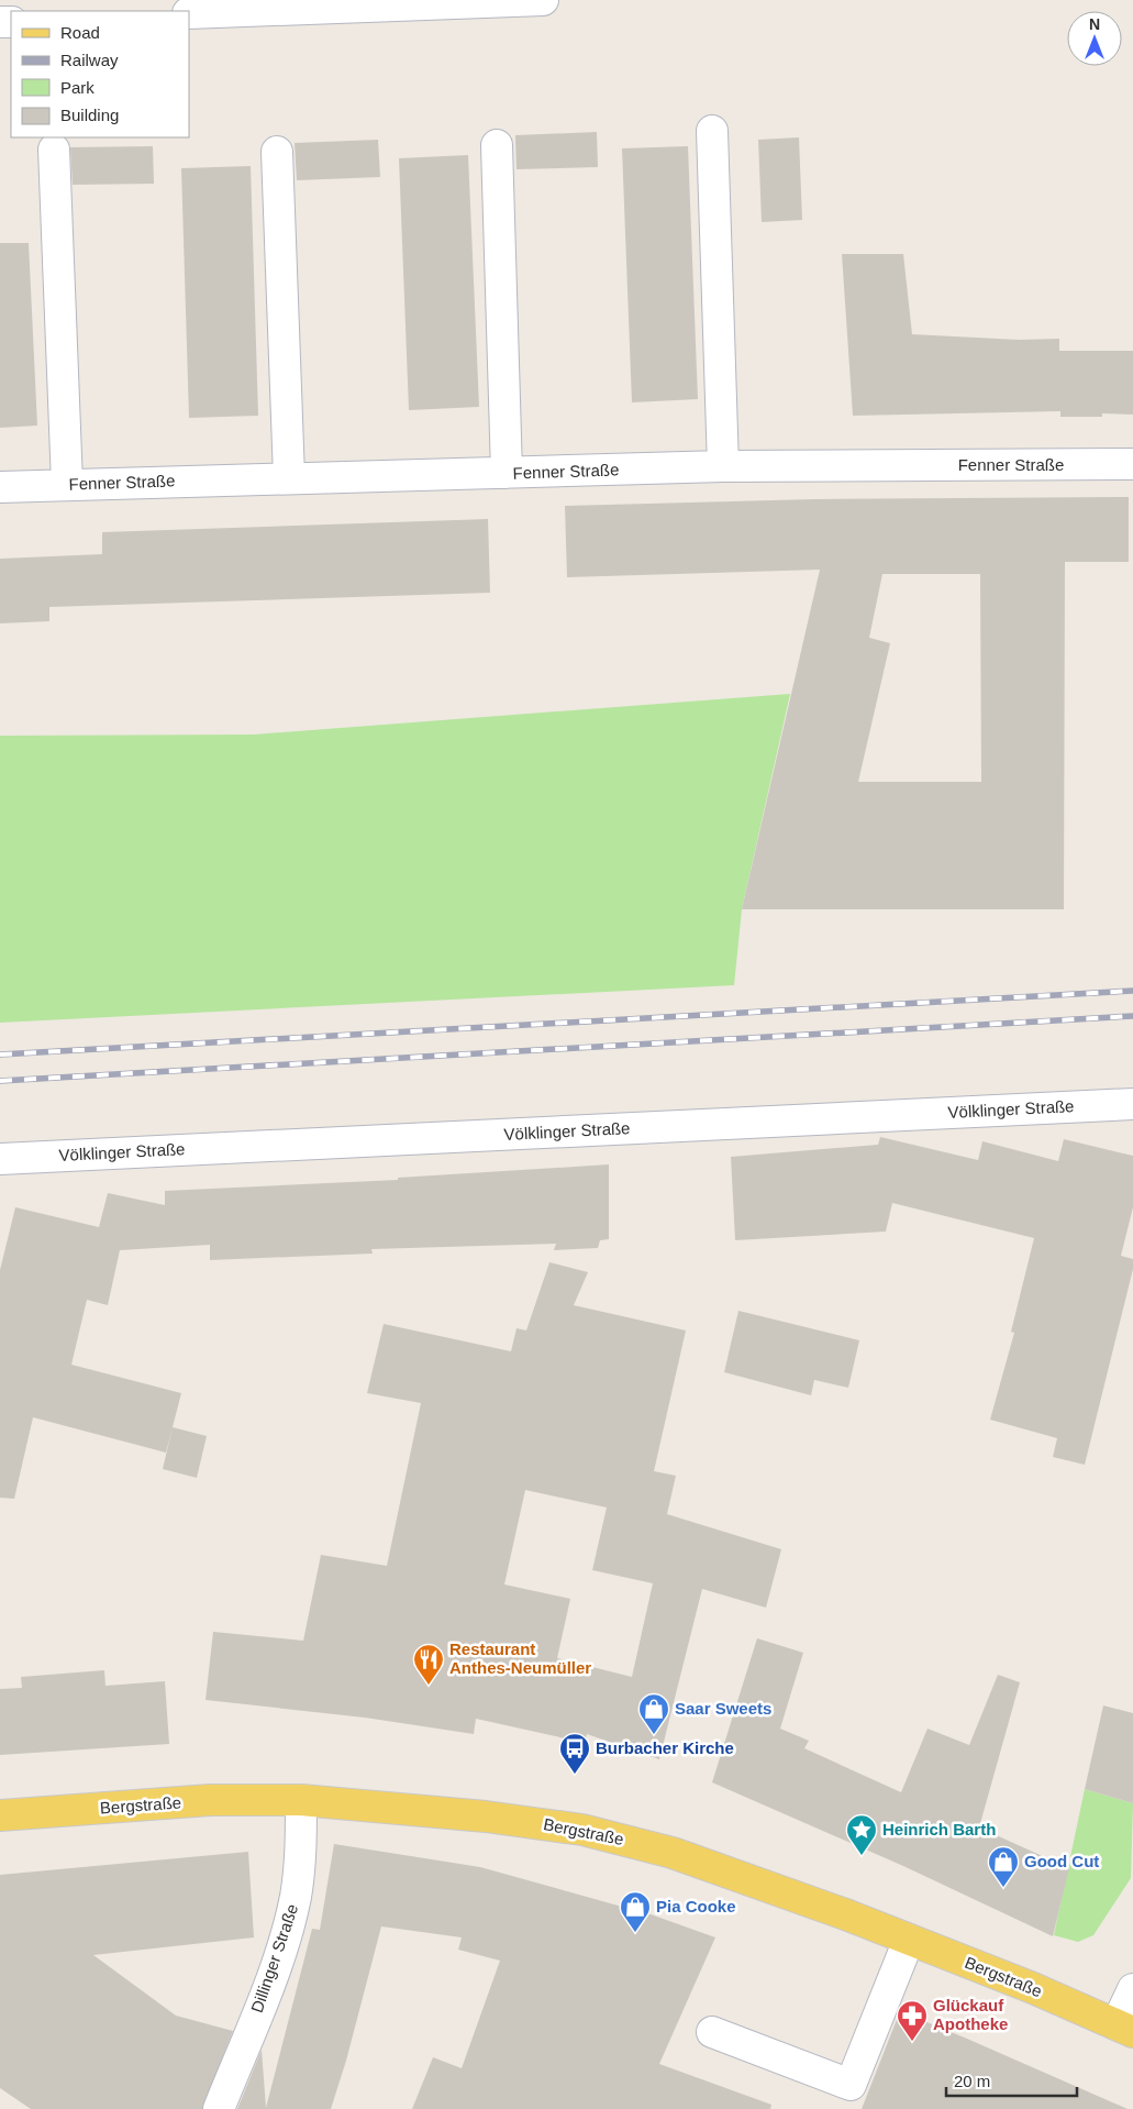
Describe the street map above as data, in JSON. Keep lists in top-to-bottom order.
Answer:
{
  "streets": {
    "main road": ["Bergstraße"],
    "street": ["Fenner Straße", "Völklinger Straße", "Dillinger Straße"]
  },
  "crossings": [
    ["Bergstraße", "Dillinger Straße"]
  ],
  "places": {
    "restaurant": ["Restaurant Anthes-Neumüller"],
    "shop": ["Saar Sweets", "Good Cut", "Pia Cooke"],
    "bus stop": ["Burbacher Kirche"],
    "place": ["Heinrich Barth"],
    "pharmacy": ["Glückauf Apotheke"]
  },
  "legend": [
    "Road",
    "Railway",
    "Park",
    "Building"
  ],
  "scale_bar": "20 m",
  "north": "top"
}
